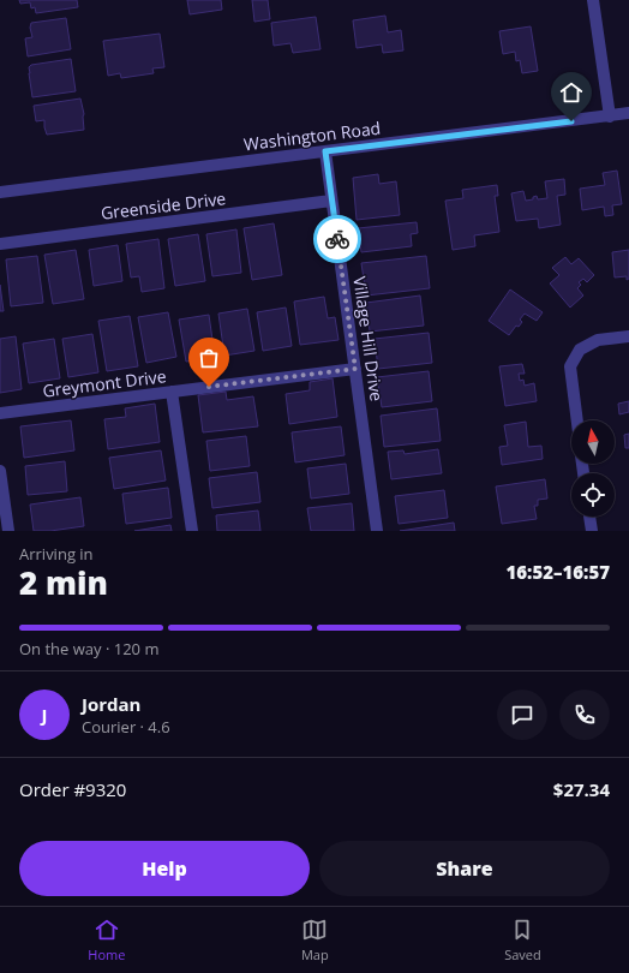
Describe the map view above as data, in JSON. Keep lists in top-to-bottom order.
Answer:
{
  "streets": {
    "street": [
      "Washington Road",
      "Greenside Drive",
      "Village Hill Drive",
      "Greymont Drive"
    ]
  },
  "crossings": [
    ["Washington Road", "Village Hill Drive"],
    ["Greenside Drive", "Village Hill Drive"],
    ["Village Hill Drive", "Greymont Drive"]
  ],
  "north": "top",
  "page": {
    "heading": ["2 min", "Arriving in", "16:52–16:57"],
    "panel": [
      "Jordan",
      "Courier · 4.6",
      "Order #9320",
      "$27.34"
    ],
    "bar": "On the way · 120 m",
    "round": "J",
    "buttons": ["Help", "Share"],
    "tabs": ["Home", "Map", "Saved"]
  }
}
